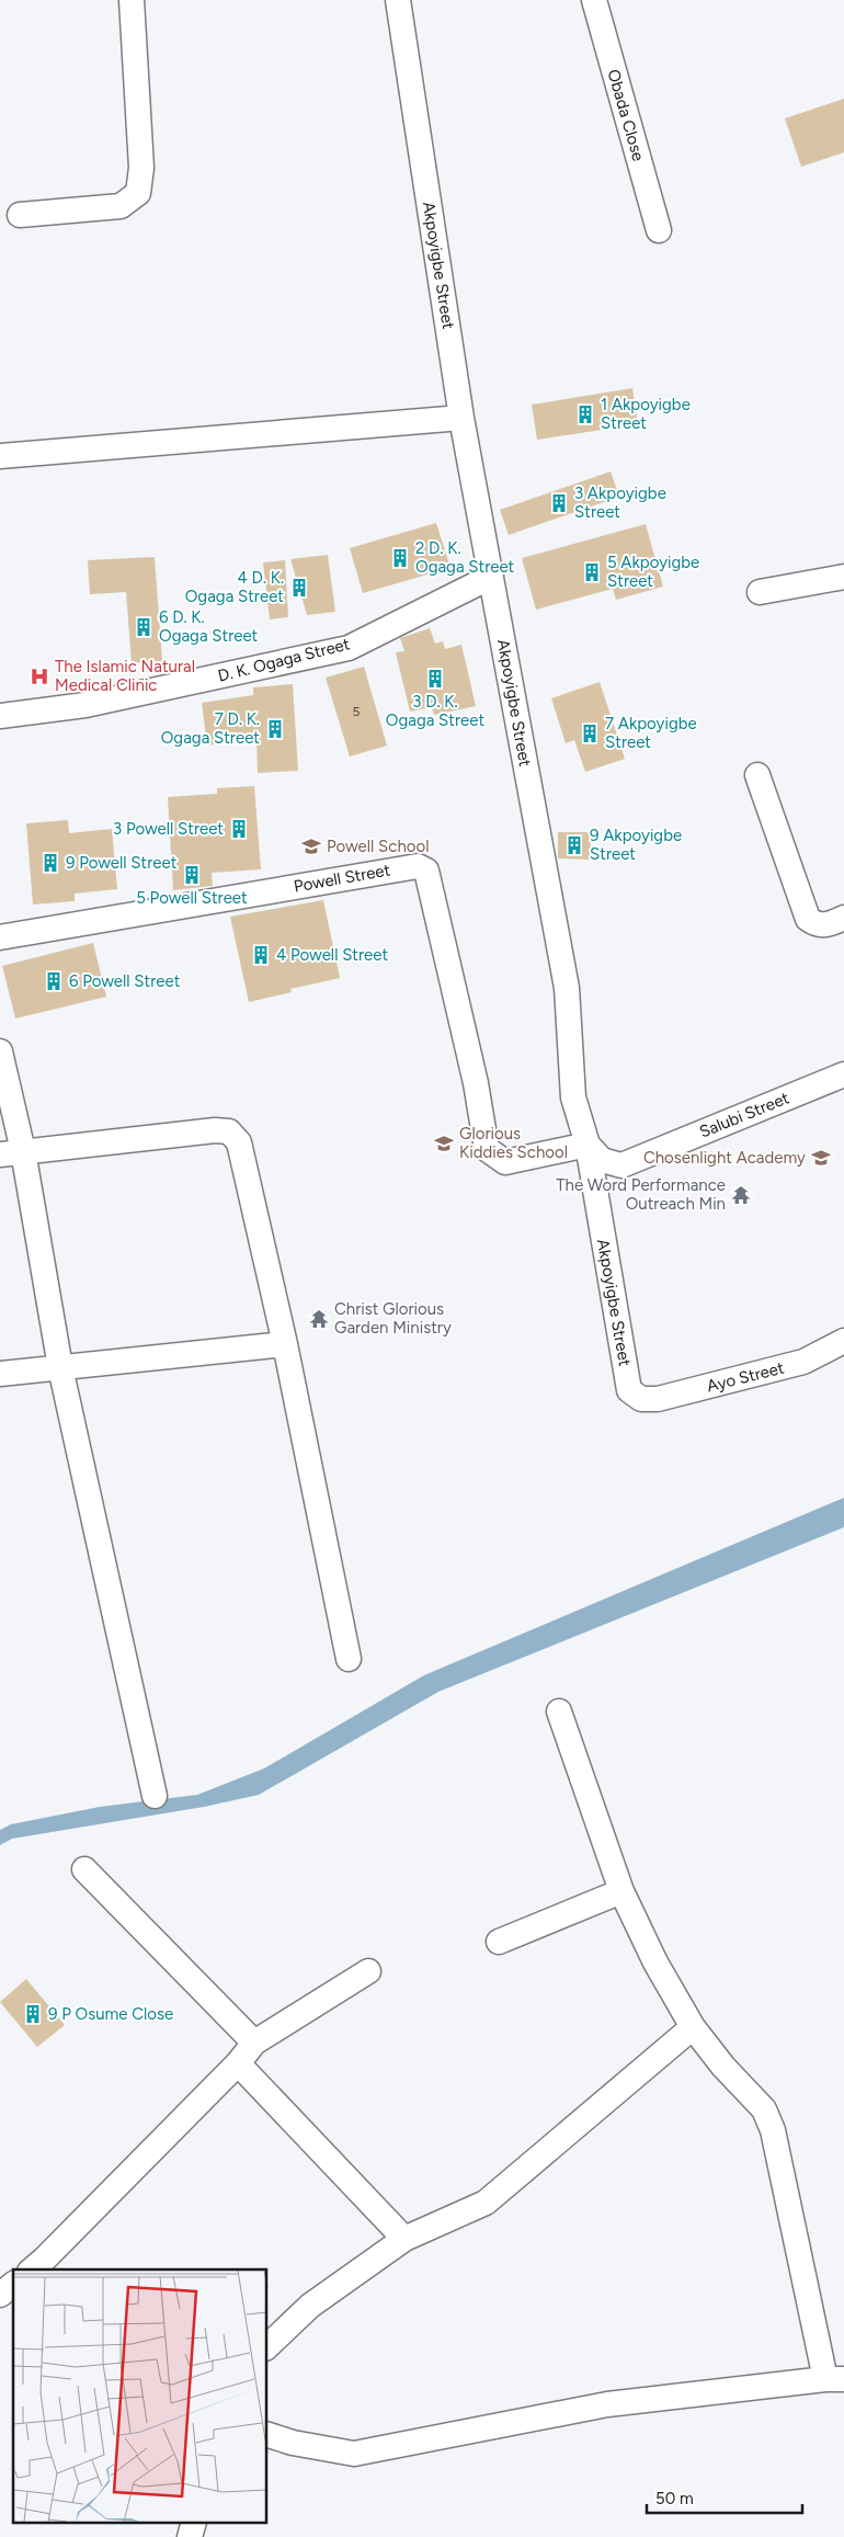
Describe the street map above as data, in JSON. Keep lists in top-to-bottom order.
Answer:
{
  "streets": {
    "street": [
      "Obada Close",
      "Akpoyigbe Street",
      "D. K. Ogaga Street",
      "Powell Street",
      "Salubi Street",
      "Ayo Street"
    ]
  },
  "crossings": [
    ["Akpoyigbe Street", "D. K. Ogaga Street"],
    ["Akpoyigbe Street", "Powell Street"],
    ["Akpoyigbe Street", "Salubi Street"],
    ["Akpoyigbe Street", "Ayo Street"],
    ["Powell Street", "Salubi Street"]
  ],
  "places": {
    "building": [
      "1 Akpoyigbe Street",
      "3 Akpoyigbe Street",
      "2 D. K. Ogaga Street",
      "5 Akpoyigbe Street",
      "4 D. K. Ogaga Street",
      "6 D. K. Ogaga Street",
      "3 D. K. Ogaga Street",
      "7 D. K. Ogaga Street",
      "7 Akpoyigbe Street",
      "3 Powell Street",
      "9 Akpoyigbe Street",
      "9 Powell Street",
      "5 Powell Street",
      "4 Powell Street",
      "6 Powell Street",
      "9 P Osume Close"
    ],
    "hospital": ["The Islamic Natural Medical Clinic"],
    "school or university": ["Powell School", "Glorious Kiddies School", "Chosenlight Academy"],
    "temple": ["The Word Performance Outreach Min", "Christ Glorious Garden Ministry"]
  },
  "house_numbers": ["5"],
  "scale_bar": "50 m"
}
